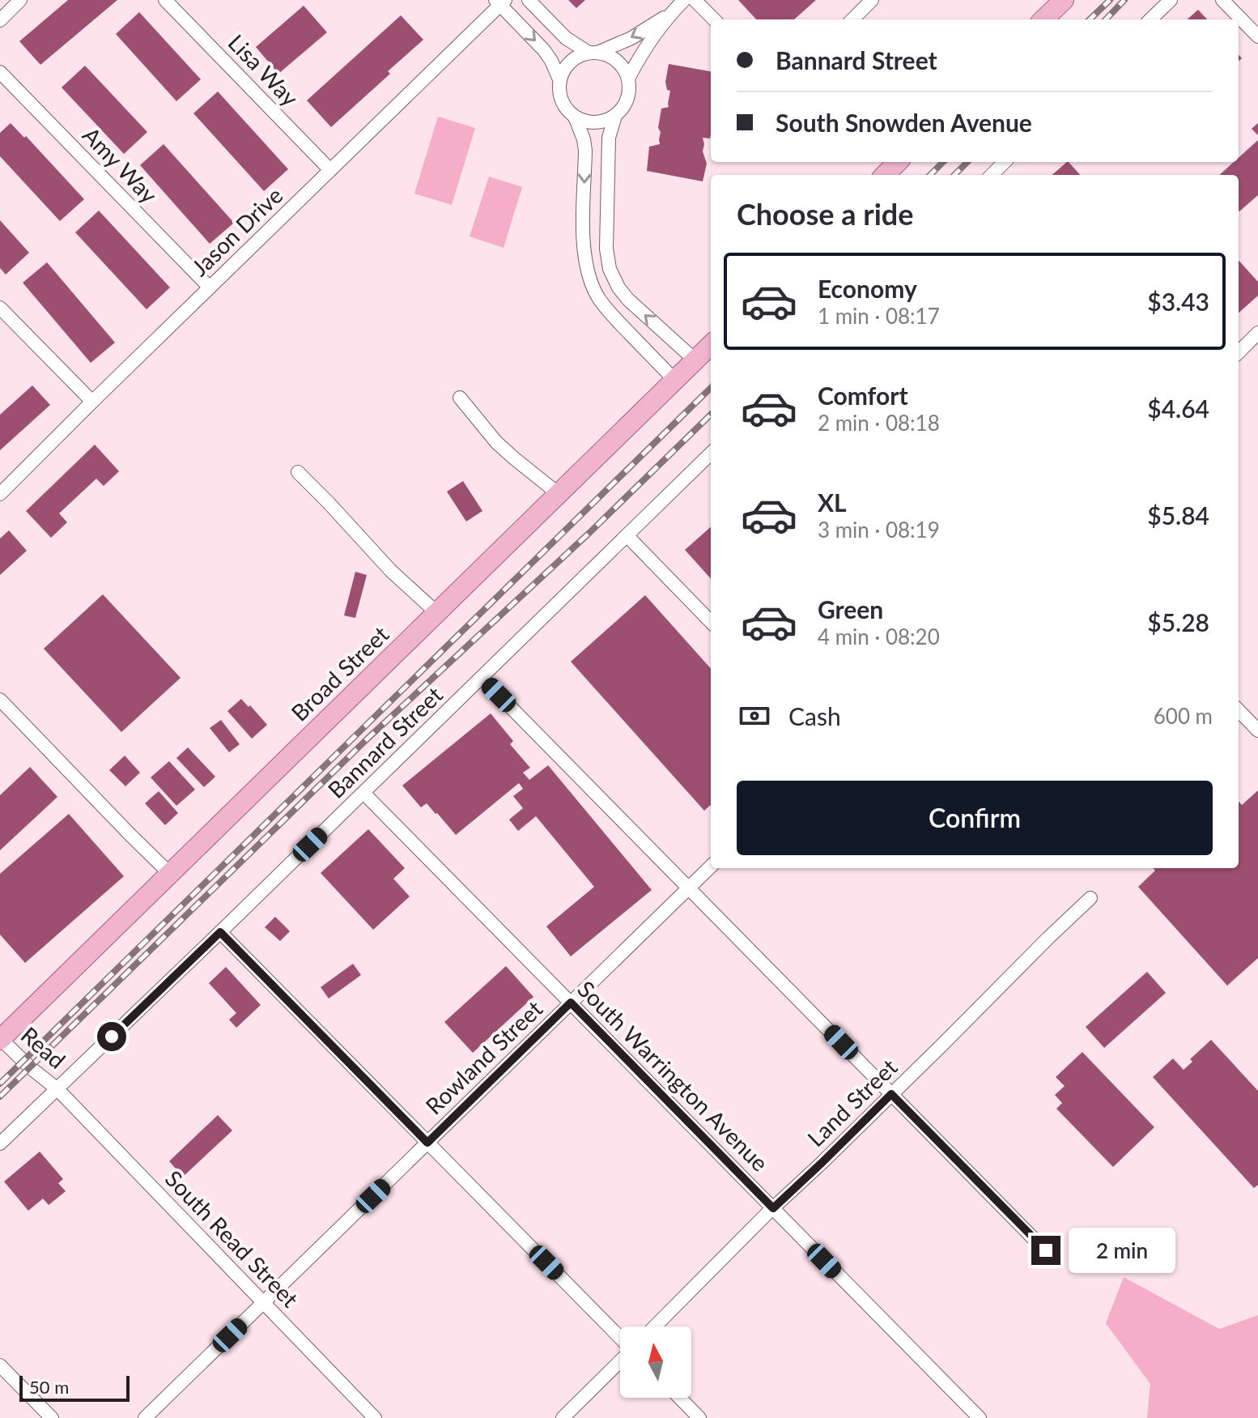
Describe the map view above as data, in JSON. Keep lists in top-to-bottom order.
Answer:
{
  "streets": {
    "main road": ["Broad Street"],
    "street": [
      "Lisa Way",
      "Amy Way",
      "Jason Drive",
      "Bannard Street",
      "Read",
      "Rowland Street",
      "South Warrington Avenue",
      "Land Street",
      "South Read Street"
    ]
  },
  "crossings": [
    ["Lisa Way", "Jason Drive"],
    ["Amy Way", "Jason Drive"],
    ["Broad Street", "Read"],
    ["Bannard Street", "Read"],
    ["Bannard Street", "South Warrington Avenue"],
    ["Bannard Street", "South Read Street"],
    ["Read", "South Read Street"],
    ["Rowland Street", "South Warrington Avenue"],
    ["Rowland Street", "South Read Street"],
    ["South Warrington Avenue", "Land Street"]
  ],
  "scale_bar": "50 m",
  "north": "top",
  "page": {
    "banner": ["Bannard Street", "South Snowden Avenue"],
    "heading": "Choose a ride",
    "list": [
      {
        "name": "Economy",
        "note": "1 min · 08:17",
        "value": "$3.43"
      },
      {
        "name": "Comfort",
        "note": "2 min · 08:18",
        "value": "$4.64"
      },
      {
        "name": "XL",
        "note": "3 min · 08:19",
        "value": "$5.84"
      },
      {
        "name": "Green",
        "note": "4 min · 08:20",
        "value": "$5.28"
      }
    ],
    "pay": ["Cash", "600 m"],
    "buttons": "Confirm",
    "bubble": "2 min",
    "scale": "50 m"
  }
}
